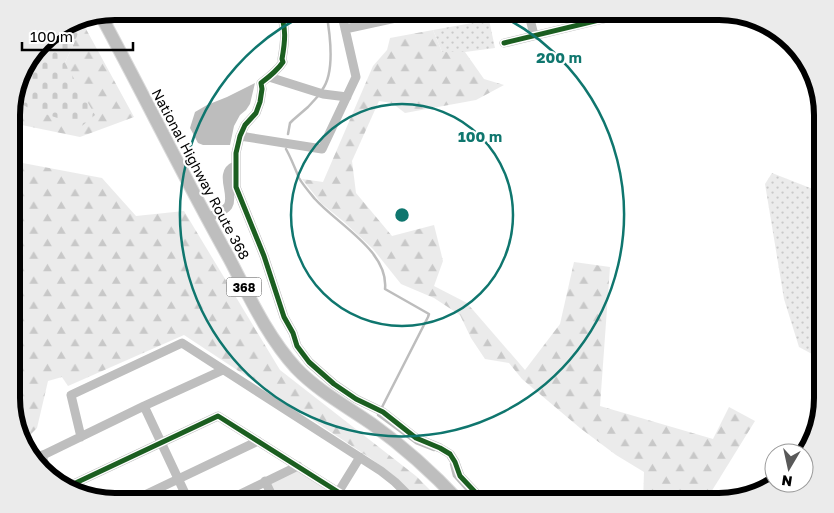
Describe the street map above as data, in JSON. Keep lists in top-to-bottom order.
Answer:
{
  "streets": {
    "highway": ["National Highway Route 368", "368"]
  },
  "scale_bar": "100 m",
  "north": "bottom",
  "rings": ["200 m", "100 m"]
}
